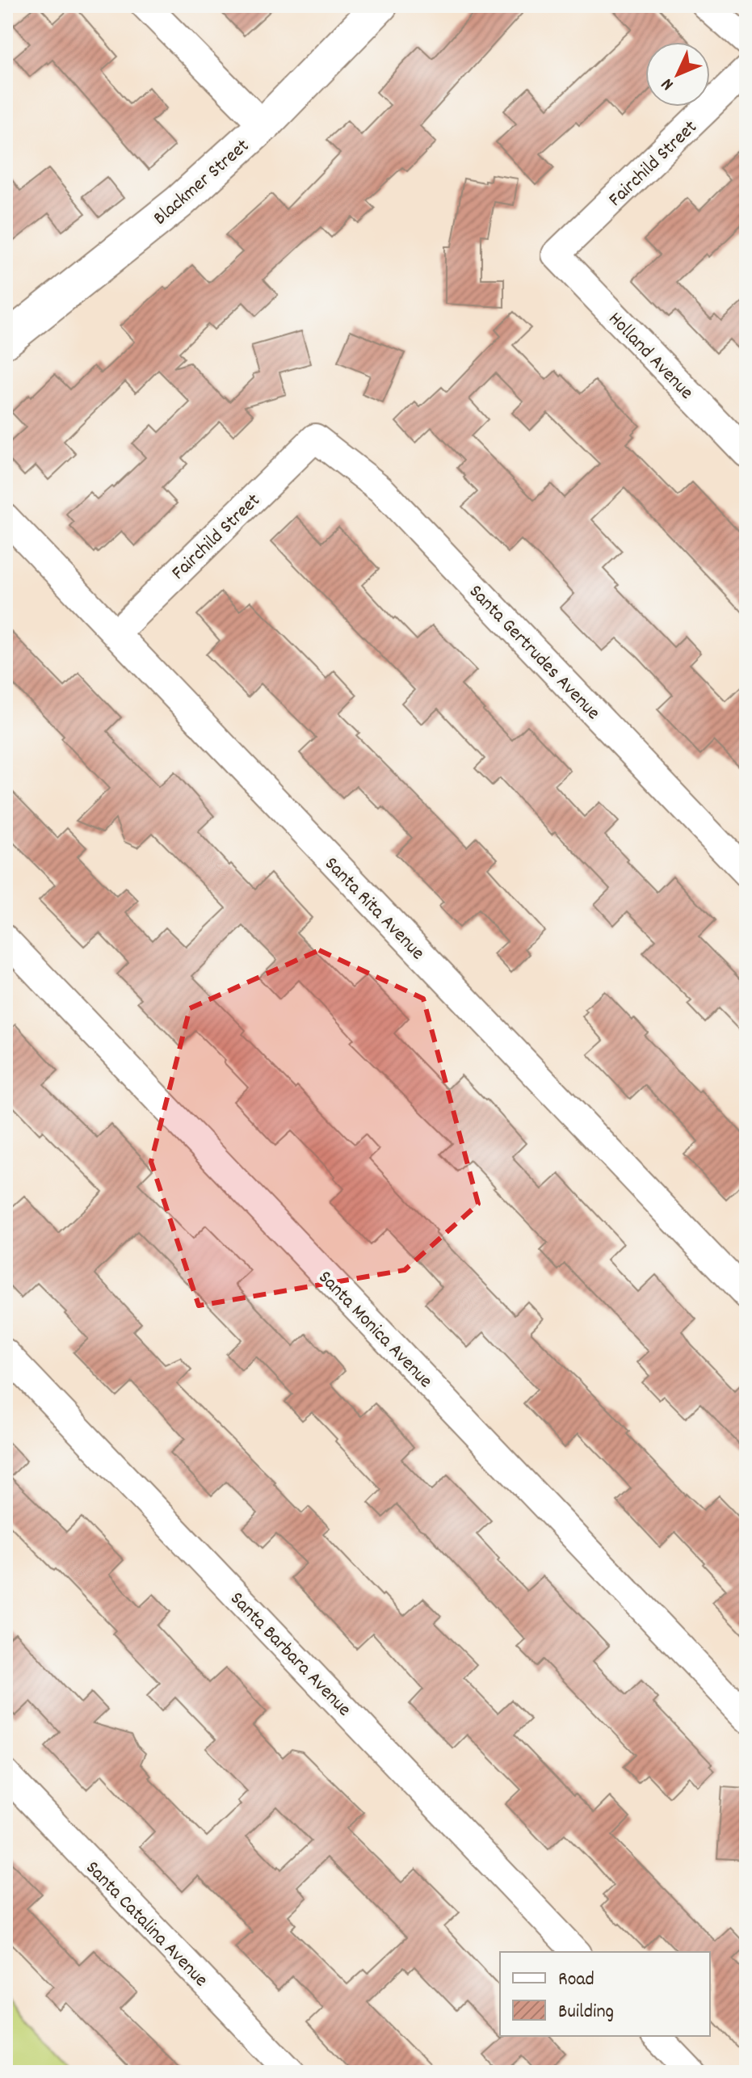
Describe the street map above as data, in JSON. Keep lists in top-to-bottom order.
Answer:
{
  "streets": {
    "street": [
      "Fairchild Street",
      "Blackmer Street",
      "Holland Avenue",
      "Santa Gertrudes Avenue",
      "Santa Rita Avenue",
      "Santa Monica Avenue",
      "Santa Barbara Avenue",
      "Santa Catalina Avenue"
    ]
  },
  "crossings": [
    ["Fairchild Street", "Holland Avenue"],
    ["Fairchild Street", "Santa Gertrudes Avenue"],
    ["Fairchild Street", "Santa Rita Avenue"]
  ],
  "legend": ["Road", "Building"],
  "north": "bottom left"
}
